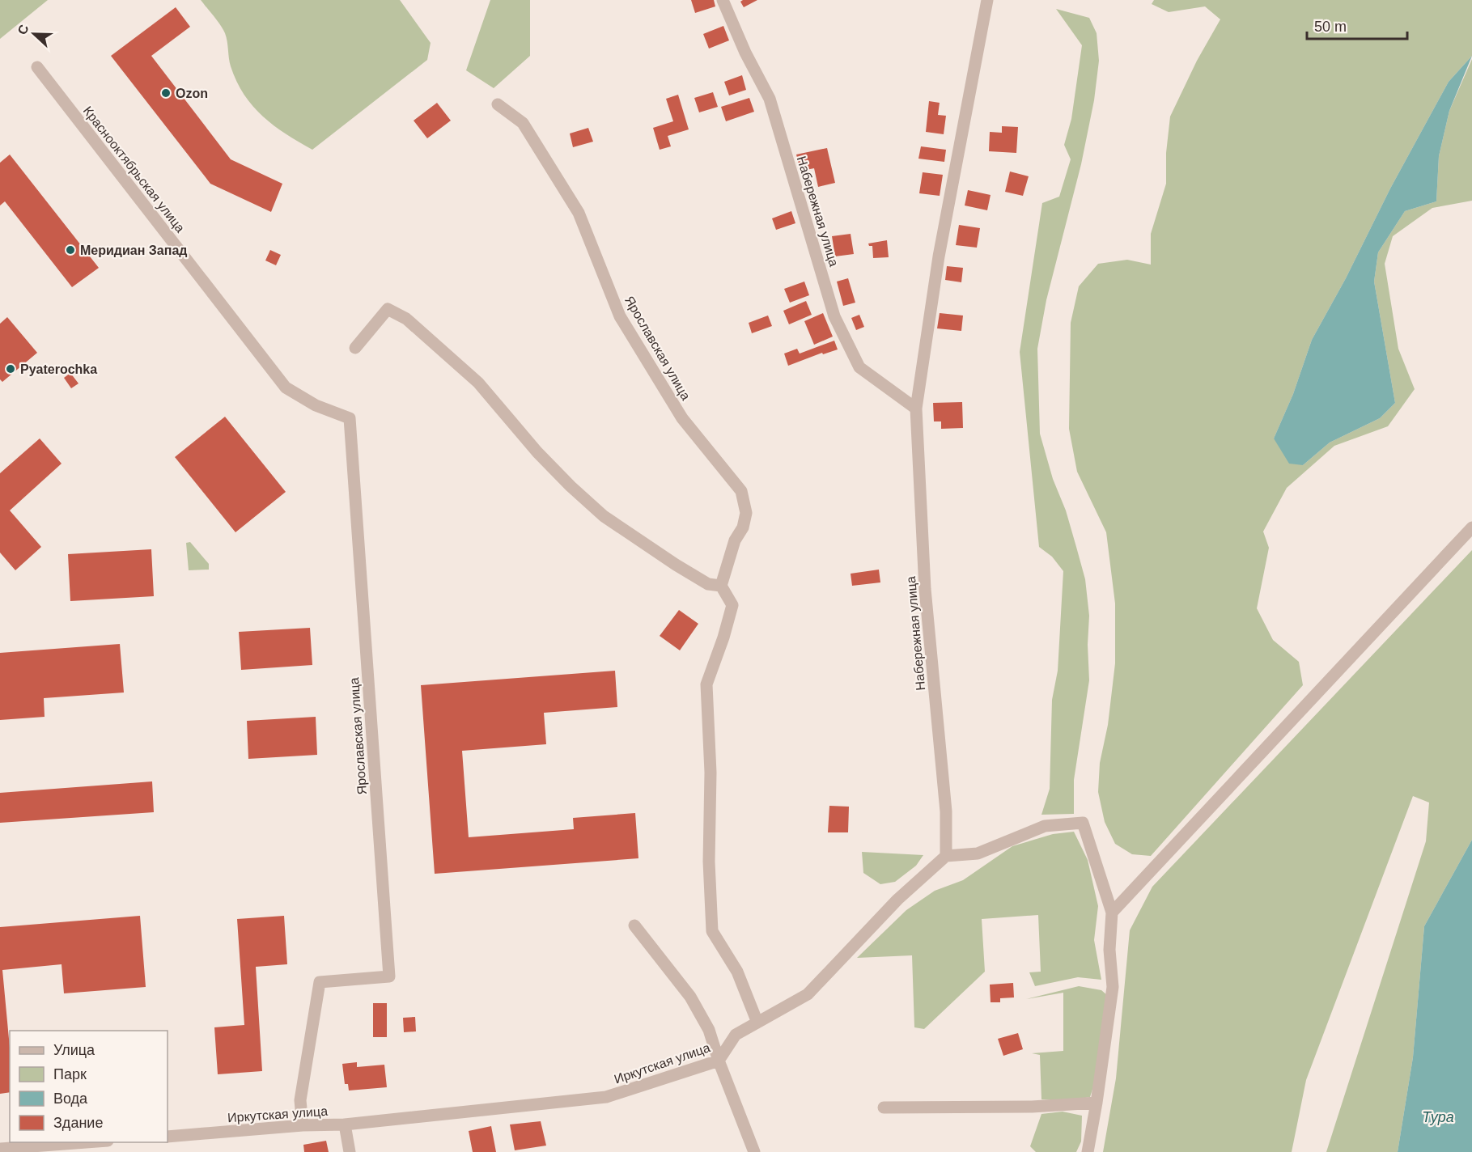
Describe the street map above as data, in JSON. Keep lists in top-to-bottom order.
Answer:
{
  "streets": {
    "street": [
      "Краснооктябрьская улица",
      "Набережная улица",
      "Ярославская улица",
      "Иркутская улица"
    ]
  },
  "crossings": [
    ["Краснооктябрьская улица", "Ярославская улица"],
    ["Набережная улица", "Иркутская улица"],
    ["Ярославская улица", "Иркутская улица"]
  ],
  "water": ["Тура"],
  "places": ["Ozon", "Меридиан Запад", "Pyaterochka"],
  "legend": [
    "Улица",
    "Парк",
    "Вода",
    "Здание"
  ],
  "scale_bar": "50 m",
  "north": "left"
}
